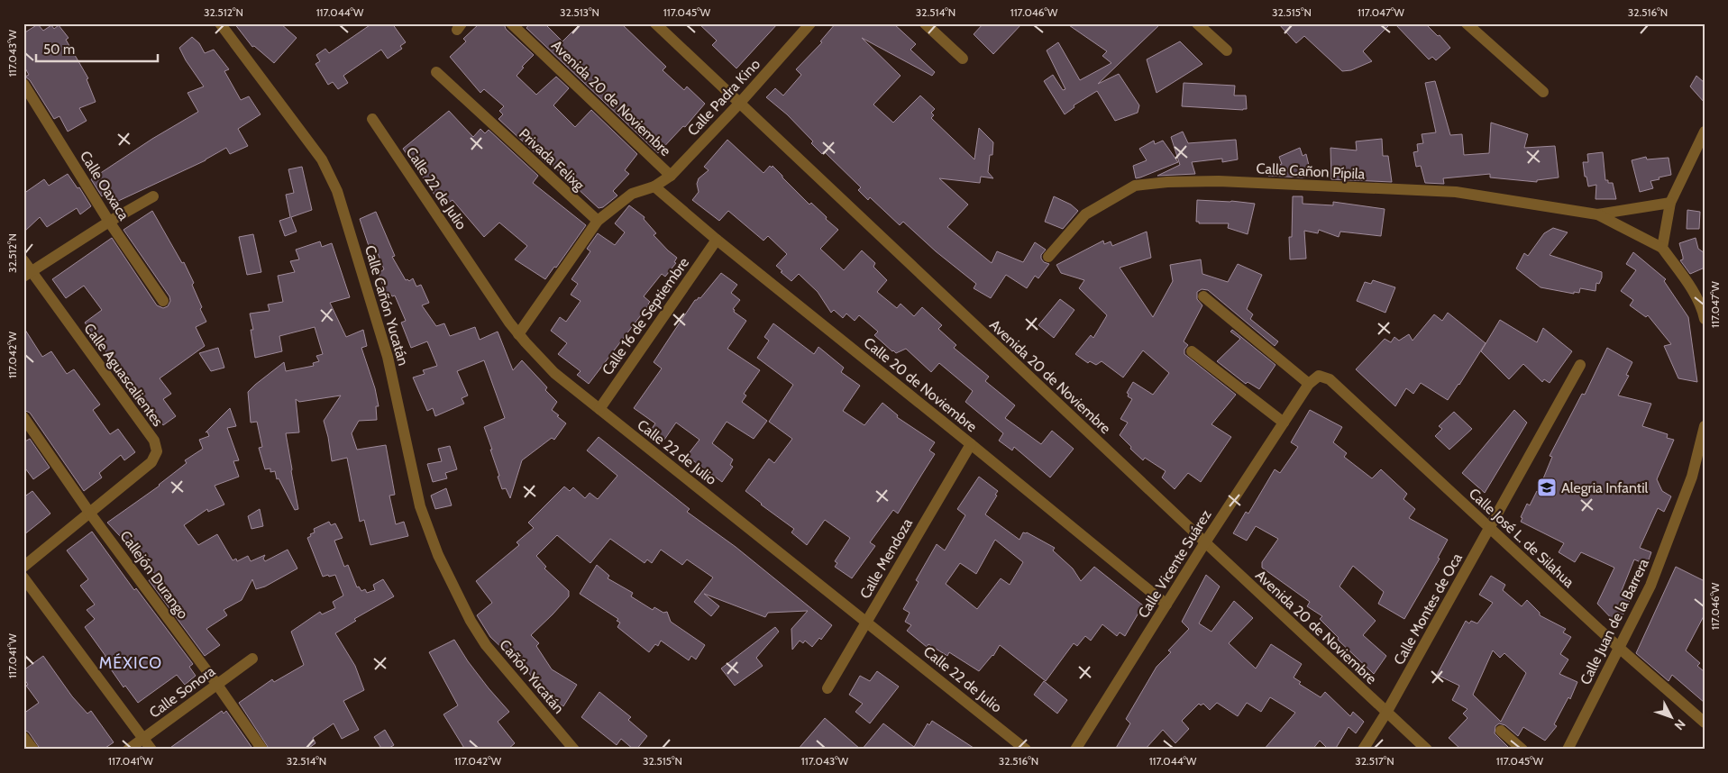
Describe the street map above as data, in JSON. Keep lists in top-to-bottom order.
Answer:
{
  "streets": {
    "street": [
      "Calle Padra Kino",
      "Avenida 20 de Noviembre",
      "Privada Felixg",
      "Calle Cañon Pípila",
      "Calle Oaxaca",
      "Calle 22 de Julio",
      "Calle Cañón Yucatán",
      "Calle 16 de Septiembre",
      "Calle Aguascalientes",
      "Calle 20 de Noviembre",
      "Calle José L. de Silahua",
      "Calle Mendoza",
      "Calle Vicente Suárez",
      "Callejón Durango",
      "Calle Montes de Oca",
      "Calle Juan de la Barrera",
      "Cañón Yucatán",
      "Calle Sonora"
    ]
  },
  "crossings": [
    ["Calle Padra Kino", "Avenida 20 de Noviembre"],
    ["Calle Padra Kino", "Calle 20 de Noviembre"],
    ["Avenida 20 de Noviembre", "Calle Vicente Suárez"],
    ["Avenida 20 de Noviembre", "Calle Montes de Oca"],
    ["Calle 22 de Julio", "Calle 16 de Septiembre"],
    ["Calle 22 de Julio", "Calle Mendoza"],
    ["Calle Cañón Yucatán", "Cañón Yucatán"],
    ["Calle 16 de Septiembre", "Calle 20 de Noviembre"],
    ["Calle Aguascalientes", "Callejón Durango"],
    ["Calle 20 de Noviembre", "Calle Mendoza"],
    ["Calle 20 de Noviembre", "Calle Vicente Suárez"],
    ["Calle José L. de Silahua", "Calle Vicente Suárez"],
    ["Calle José L. de Silahua", "Calle Montes de Oca"],
    ["Calle José L. de Silahua", "Calle Juan de la Barrera"],
    ["Callejón Durango", "Calle Sonora"]
  ],
  "districts": ["MÉXICO"],
  "places": {
    "school or university": ["Alegria Infantil"]
  },
  "scale_bar": "50 m",
  "north": "bottom right",
  "coordinates": [
    "32.512°N",
    "117.044°W",
    "32.513°N",
    "117.045°W",
    "32.514°N",
    "117.046°W",
    "32.515°N",
    "117.047°W",
    "32.516°N",
    "117.043°W",
    "117.042°W",
    "117.041°W",
    "32.517°N"
  ]
}
